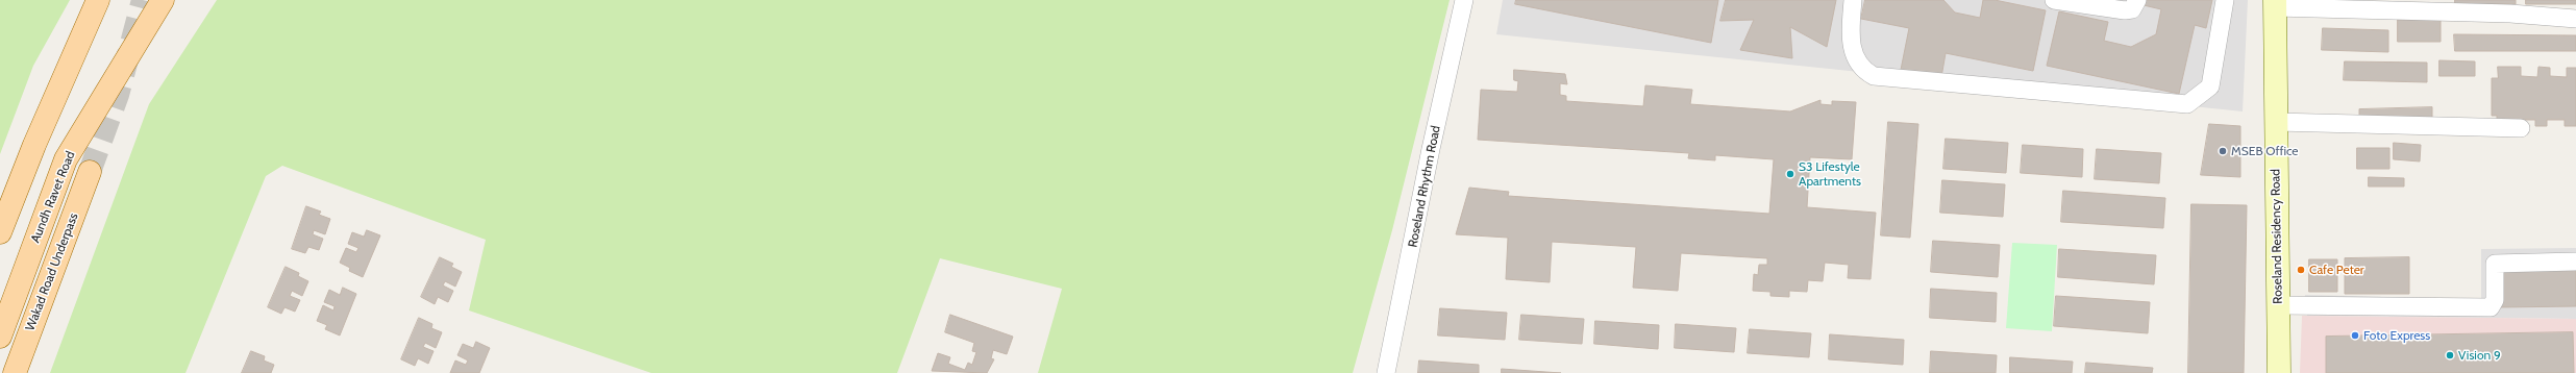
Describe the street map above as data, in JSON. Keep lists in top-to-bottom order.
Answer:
{
  "streets": {
    "main road": ["Aundh Ravet Road", "Wakad Road Underpass"],
    "street": ["Roseland Rhythm Road", "Roseland Residency Road"]
  },
  "places": [
    "MSEB Office",
    "S3 Lifestyle Apartments",
    "Cafe Peter",
    "Foto Express",
    "Vision 9"
  ]
}
